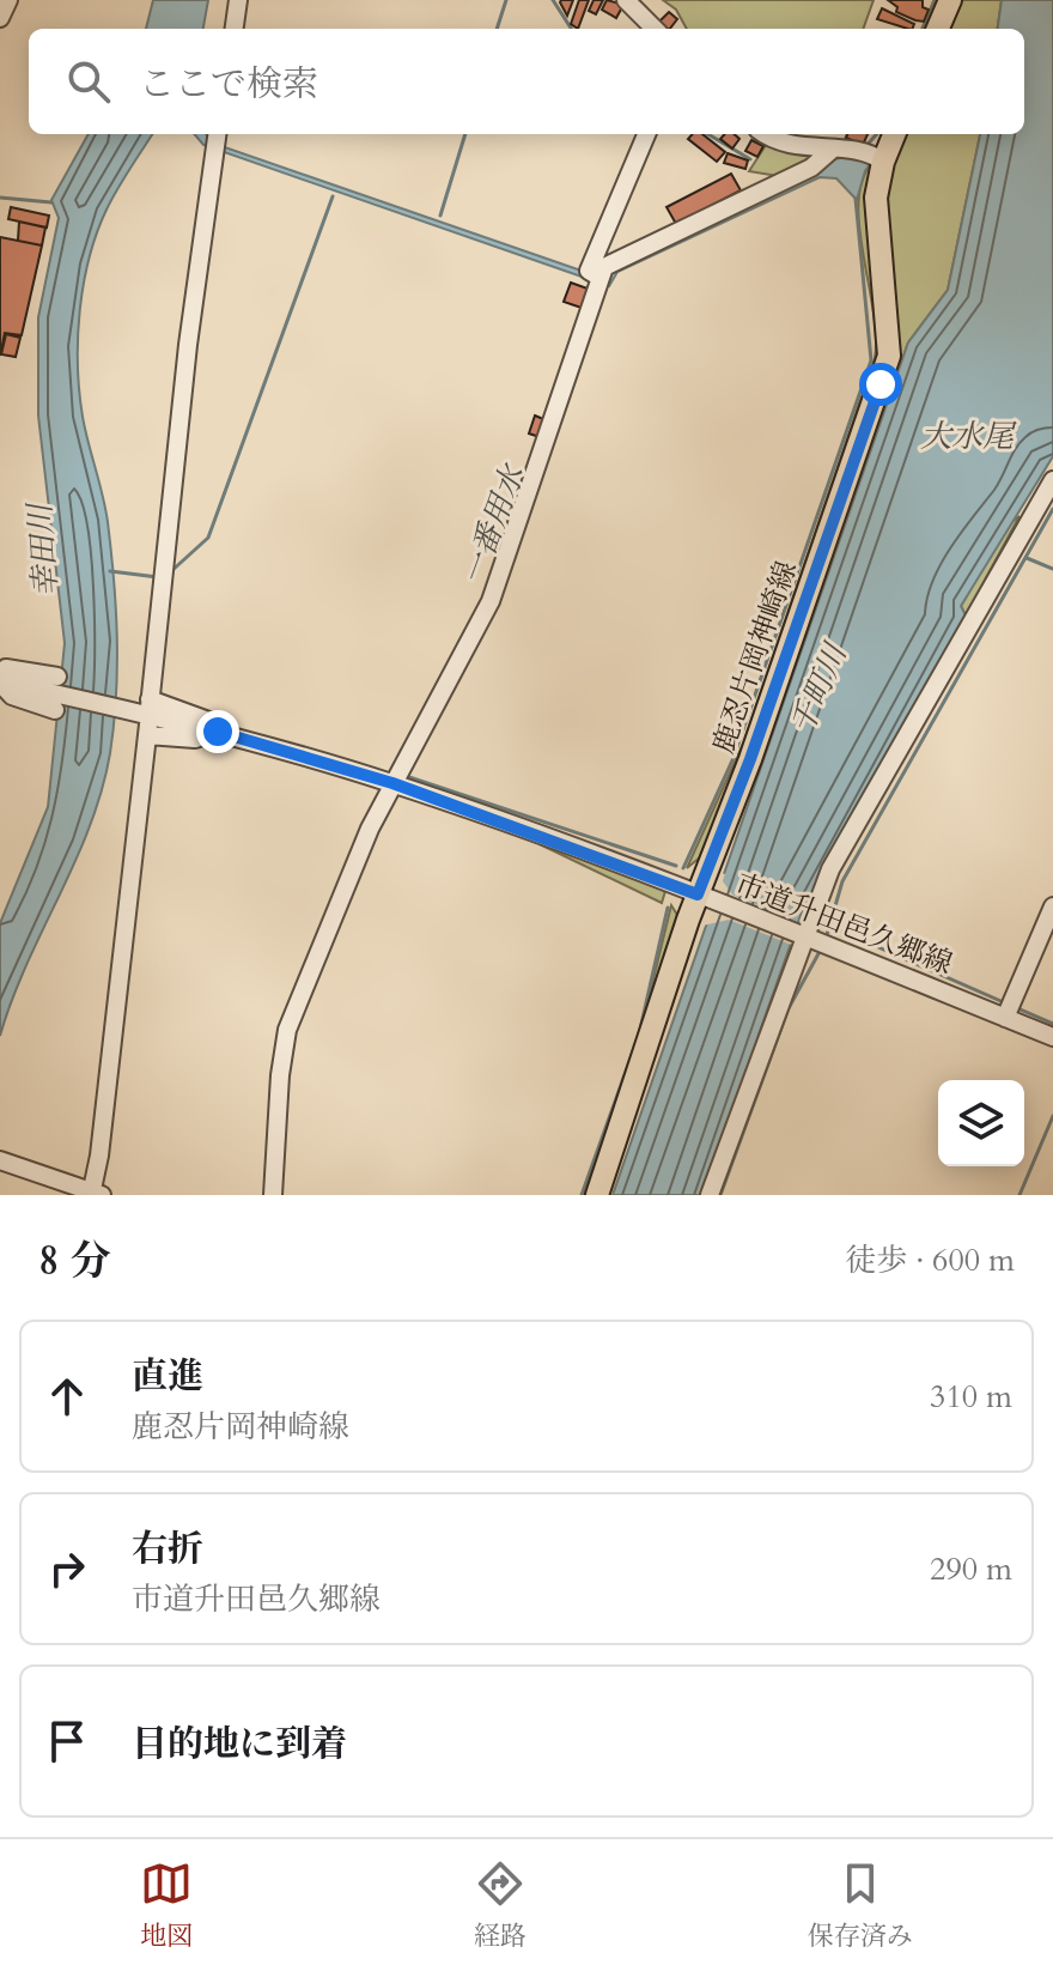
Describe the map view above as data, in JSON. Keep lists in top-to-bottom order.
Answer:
{
  "streets": {
    "main road": ["鹿忍片岡神崎線"],
    "street": ["市道升田邑久郷線"]
  },
  "crossings": [
    ["鹿忍片岡神崎線", "市道升田邑久郷線"]
  ],
  "water": [
    "大水尾",
    "一番用水",
    "幸田川",
    "千町川"
  ],
  "page": {
    "search": "ここで検索",
    "heading": ["8 分", "徒歩 · 600 m"],
    "list": [
      ["直進", "鹿忍片岡神崎線", "310 m"],
      ["右折", "市道升田邑久郷線", "290 m"],
      "目的地に到着"
    ],
    "nav": ["地図", "経路", "保存済み"]
  }
}
